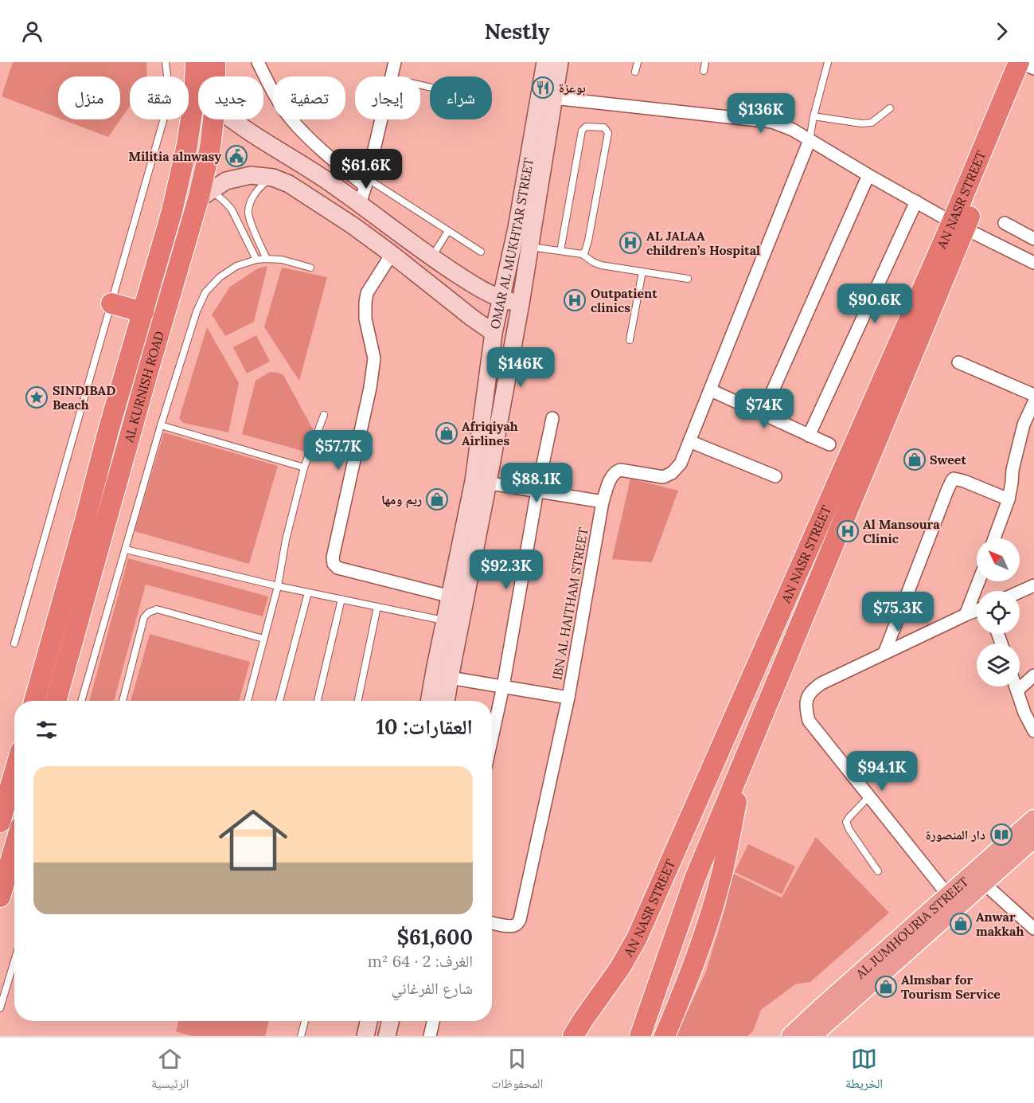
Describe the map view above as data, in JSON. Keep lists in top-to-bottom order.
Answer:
{
  "streets": {
    "highway": ["AN NASR STREET", "AL KURNISH ROAD"],
    "main road": ["OMAR AL MUKHTAR STREET", "AL JUMHOURIA STREET"],
    "street": ["IBN AL HAITHAM STREET"]
  },
  "places": {
    "restaurant": ["بوعزة"],
    "public building": ["Militia alnwasy"],
    "hospital": ["AL JALAA children’s Hospital", "Outpatient clinics", "Al Mansoura Clinic"],
    "place": ["SINDIBAD Beach"],
    "shop": [
      "Afriqiyah Airlines",
      "Sweet",
      "ريم ومها",
      "Anwar makkah",
      "Almsbar for Tourism Service"
    ],
    "library": ["دار المنصورة"]
  },
  "north": "top left",
  "page": {
    "header": "Nestly",
    "chip": [
      "شراء",
      "إيجار",
      "تصفية",
      "جديد",
      "شقة",
      "منزل"
    ],
    "price": [
      "$136K",
      "$61.6K",
      "$90.6K",
      "$146K",
      "$74K",
      "$57.7K",
      "$88.1K",
      "$92.3K",
      "$75.3K",
      "$94.1K"
    ],
    "heading": "العقارات: 10",
    "list": [
      {
        "name": "$61,600",
        "note": "الغرف: 2 · 64 m² · شارع الفرغاني"
      }
    ],
    "tabs": ["الخريطة", "المحفوظات", "الرئيسية"]
  }
}
